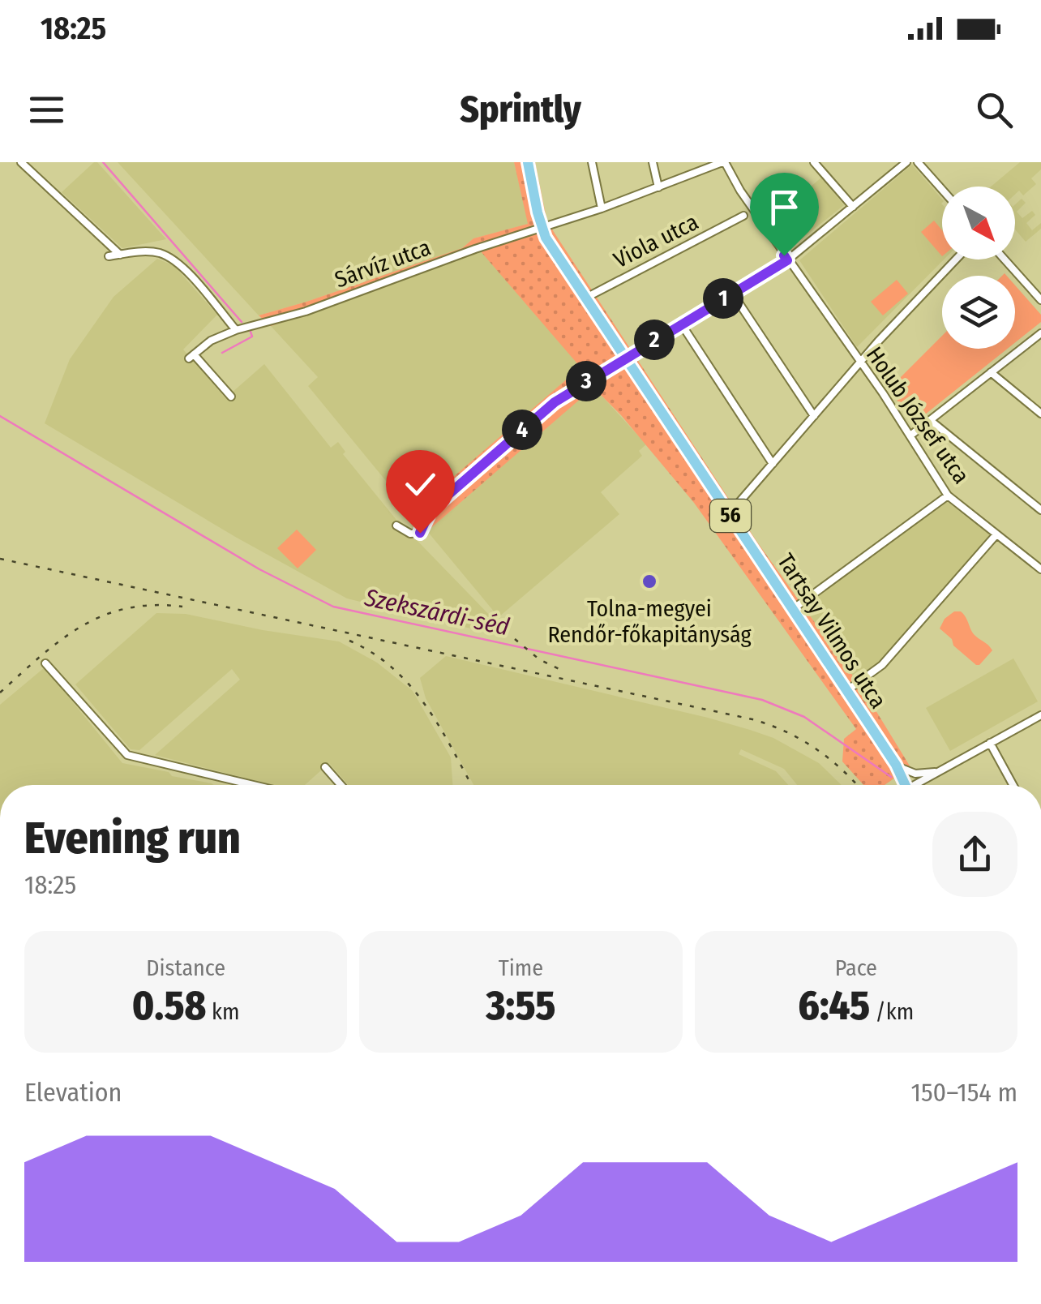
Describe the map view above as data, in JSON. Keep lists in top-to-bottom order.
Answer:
{
  "streets": {
    "main road": ["56", "Tartsay Vilmos utca"],
    "street": ["Viola utca", "Sárvíz utca", "Holub József utca"]
  },
  "crossings": [
    ["Viola utca", "Tartsay Vilmos utca"],
    ["Sárvíz utca", "Holub József utca"],
    ["Sárvíz utca", "Tartsay Vilmos utca"]
  ],
  "water": ["Szekszárdi-séd"],
  "places": ["Tolna-megyei Rendőr-főkapitányság"],
  "north": "bottom right",
  "page": {
    "status": "18:25",
    "header": "Sprintly",
    "pins": [
      "1",
      "2",
      "3",
      "4"
    ],
    "heading": ["Evening run", "18:25"],
    "stats": [
      ["Distance", "0.58 km"],
      ["Time", "3:55"],
      ["Pace", "6:45 /km"]
    ],
    "chart": ["Elevation", "150–154 m"]
  }
}
